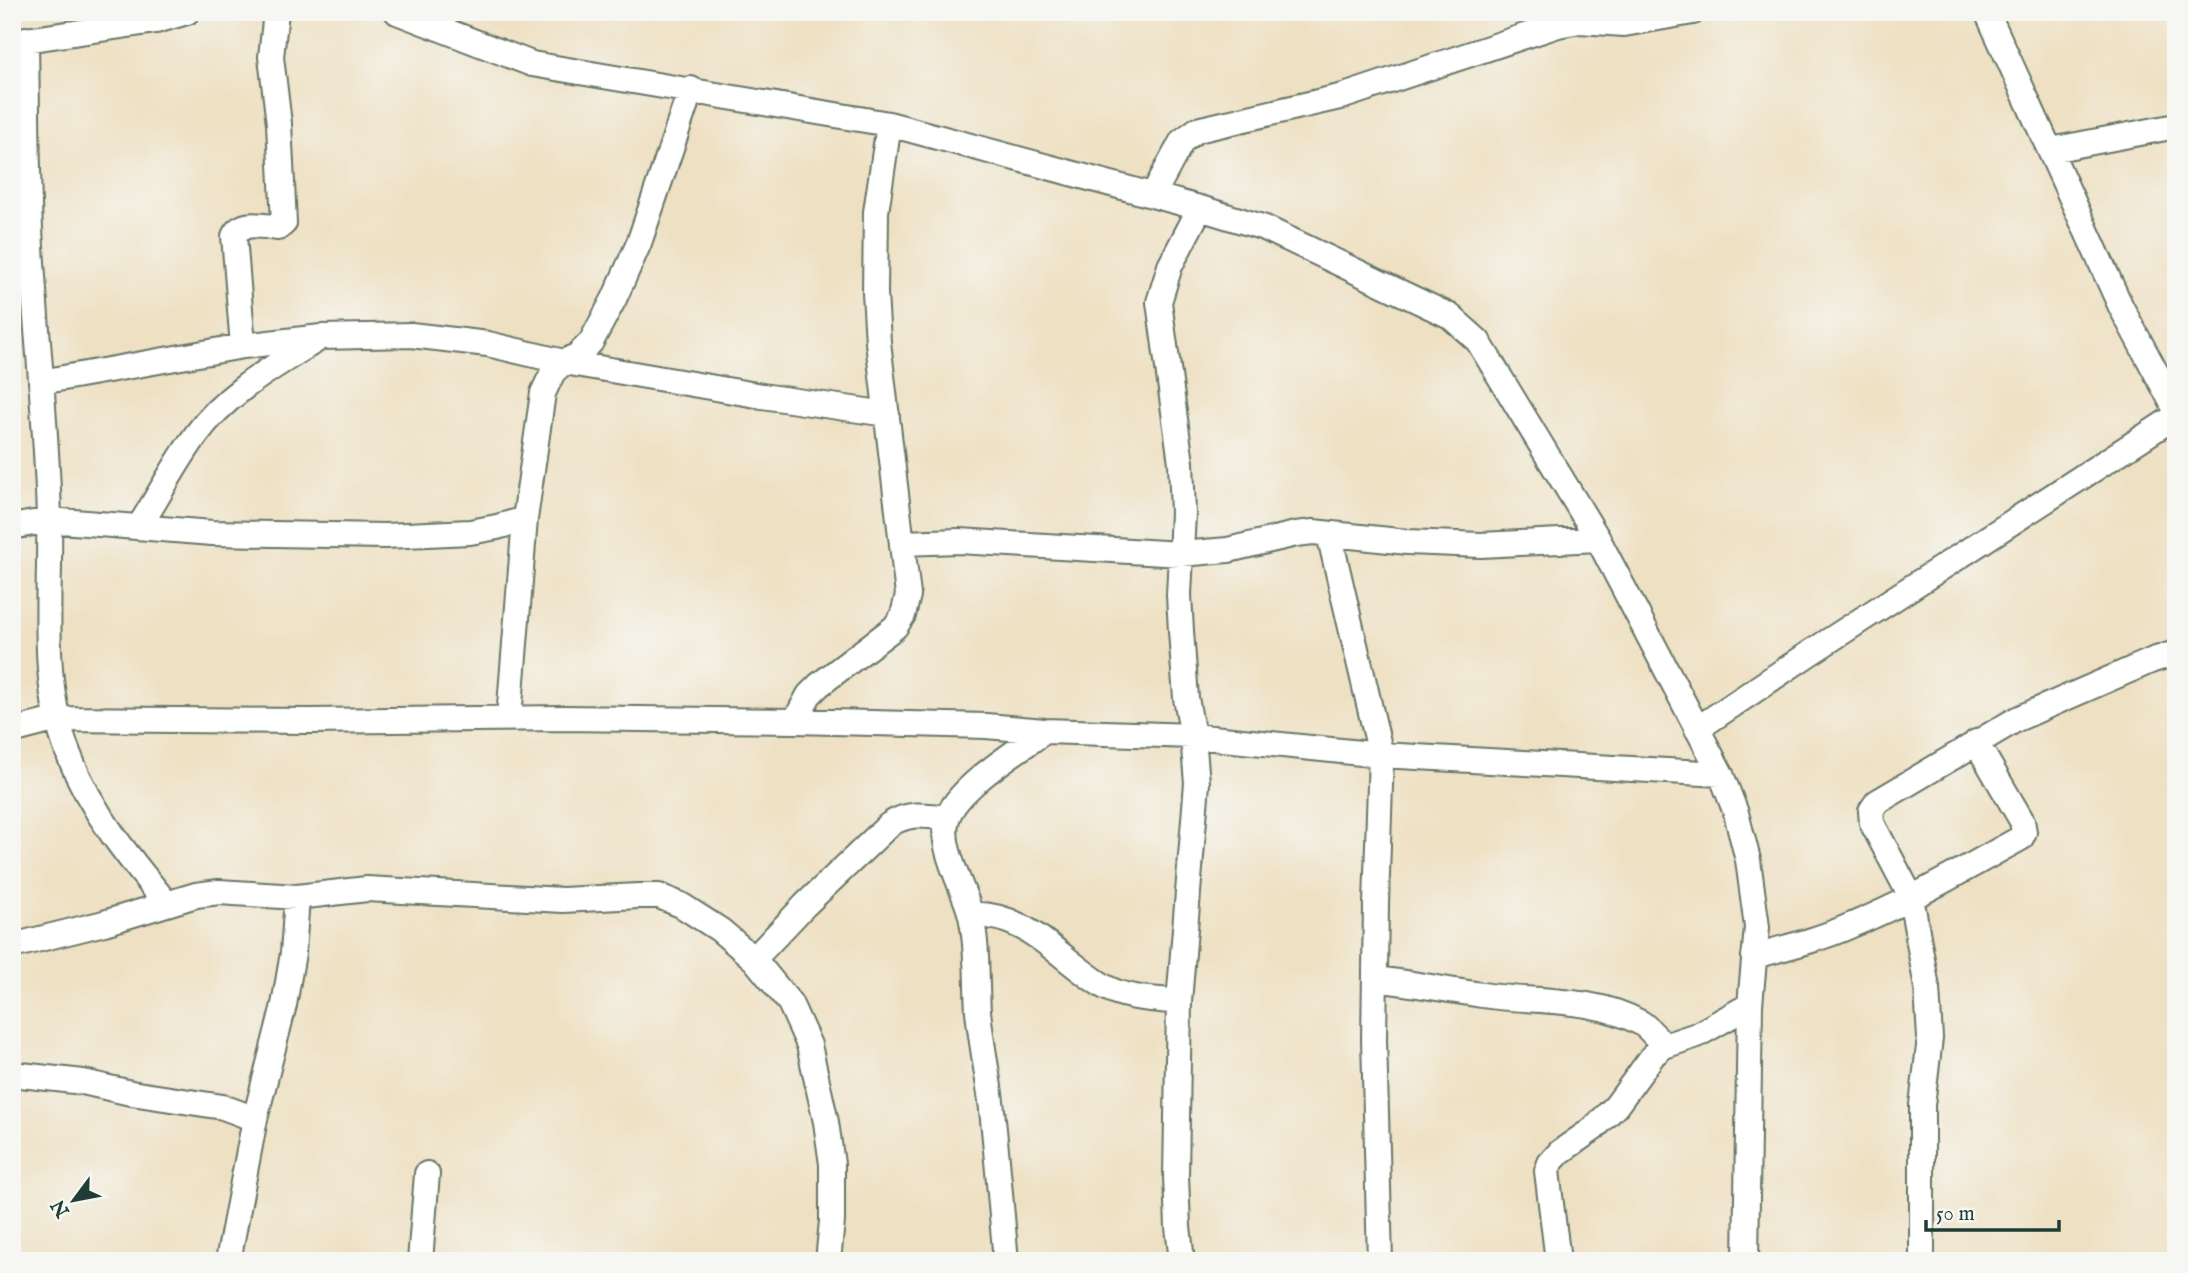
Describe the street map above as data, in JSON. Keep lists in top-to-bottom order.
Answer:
{
  "scale_bar": "50 m",
  "north": "bottom left"
}
